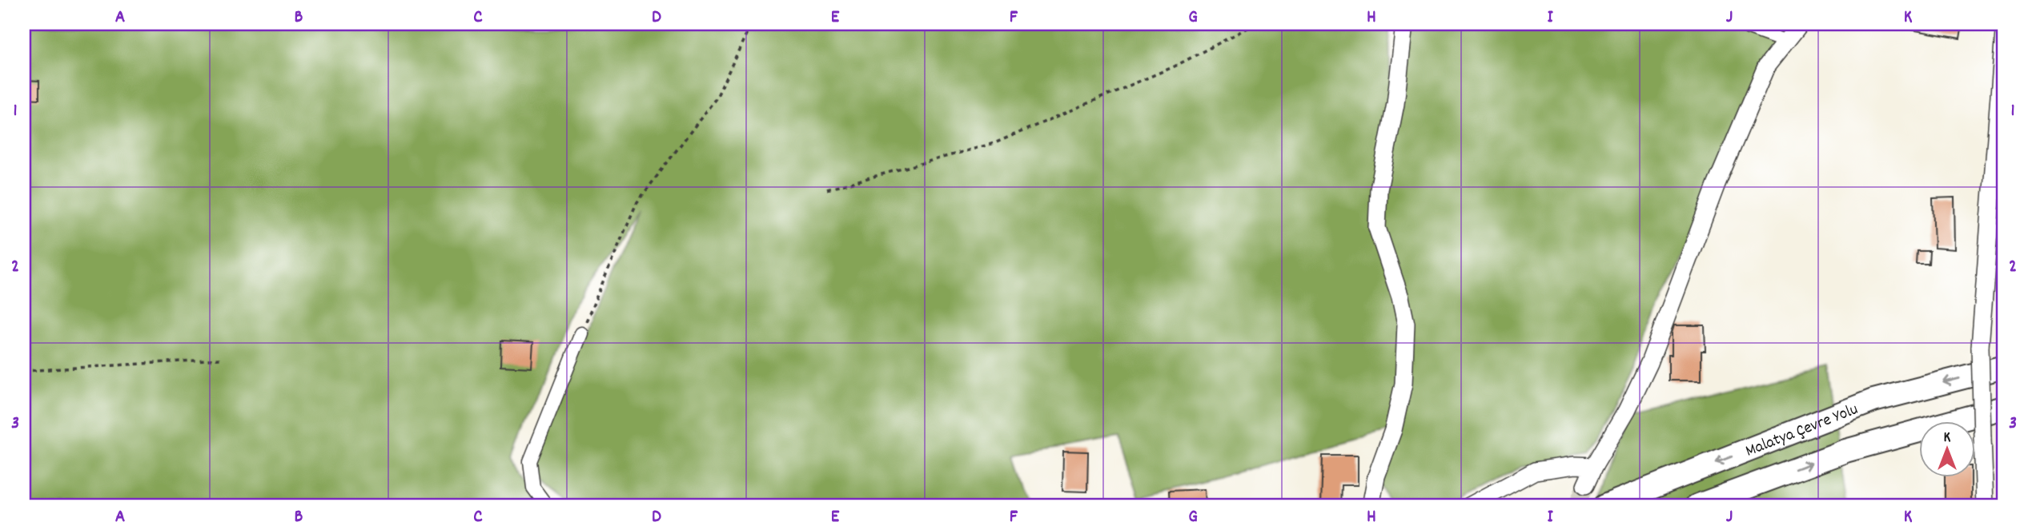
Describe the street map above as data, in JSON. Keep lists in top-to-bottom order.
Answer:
{
  "streets": {
    "highway": ["Malatya Çevre Yolu"]
  },
  "north": "top",
  "grid": {
    "columns": [
      "A",
      "B",
      "C",
      "D",
      "E",
      "F",
      "G",
      "H",
      "I",
      "J",
      "K"
    ],
    "rows": ["1", "2", "3"]
  }
}
